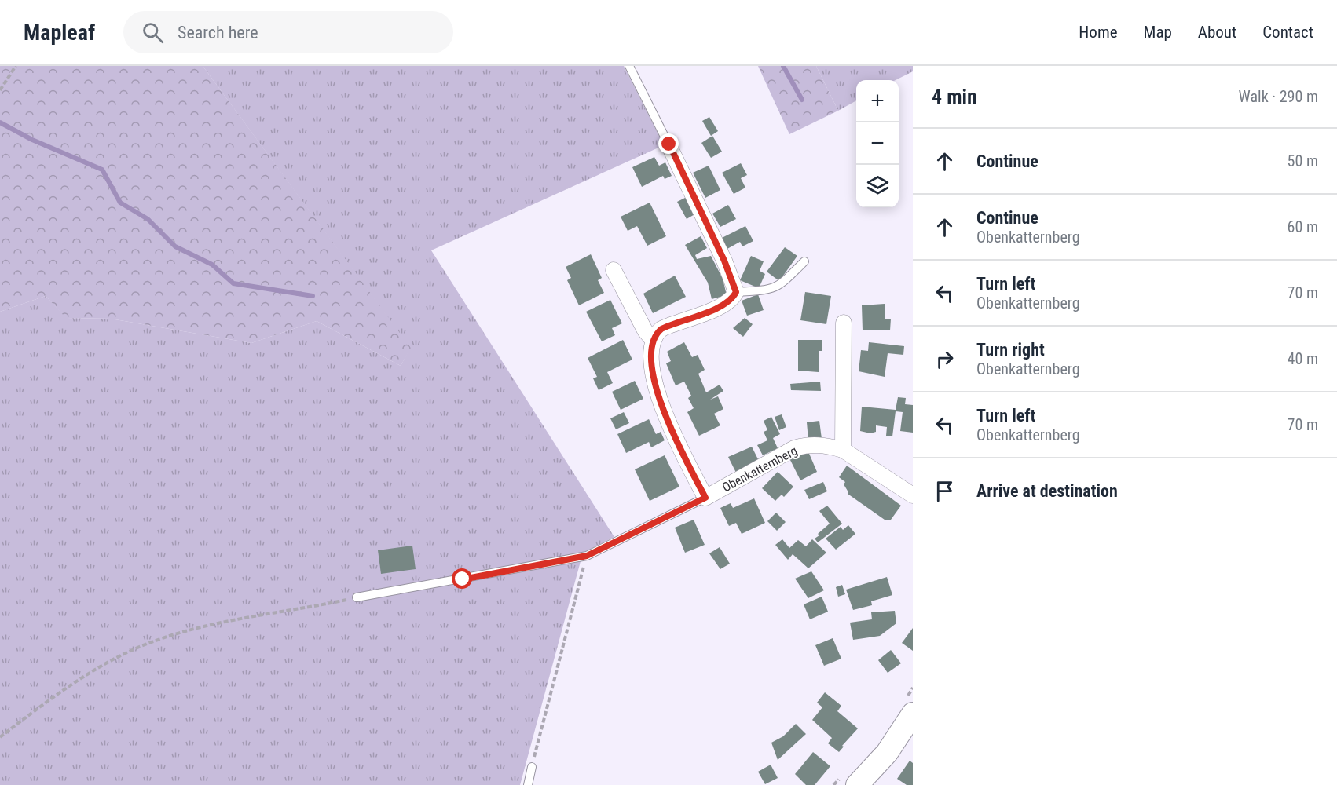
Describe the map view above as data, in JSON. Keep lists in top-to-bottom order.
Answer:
{
  "streets": {
    "street": ["Obenkatternberg"]
  },
  "page": {
    "header": "Mapleaf",
    "search": "Search here",
    "nav": [
      "Home",
      "Map",
      "About",
      "Contact"
    ],
    "heading": ["4 min", "Walk · 290 m"],
    "map_buttons": ["+", "−"],
    "list": [
      ["Continue", "50 m"],
      ["Continue", "Obenkatternberg", "60 m"],
      ["Turn left", "Obenkatternberg", "70 m"],
      ["Turn right", "Obenkatternberg", "40 m"],
      ["Turn left", "Obenkatternberg", "70 m"],
      "Arrive at destination"
    ]
  }
}
